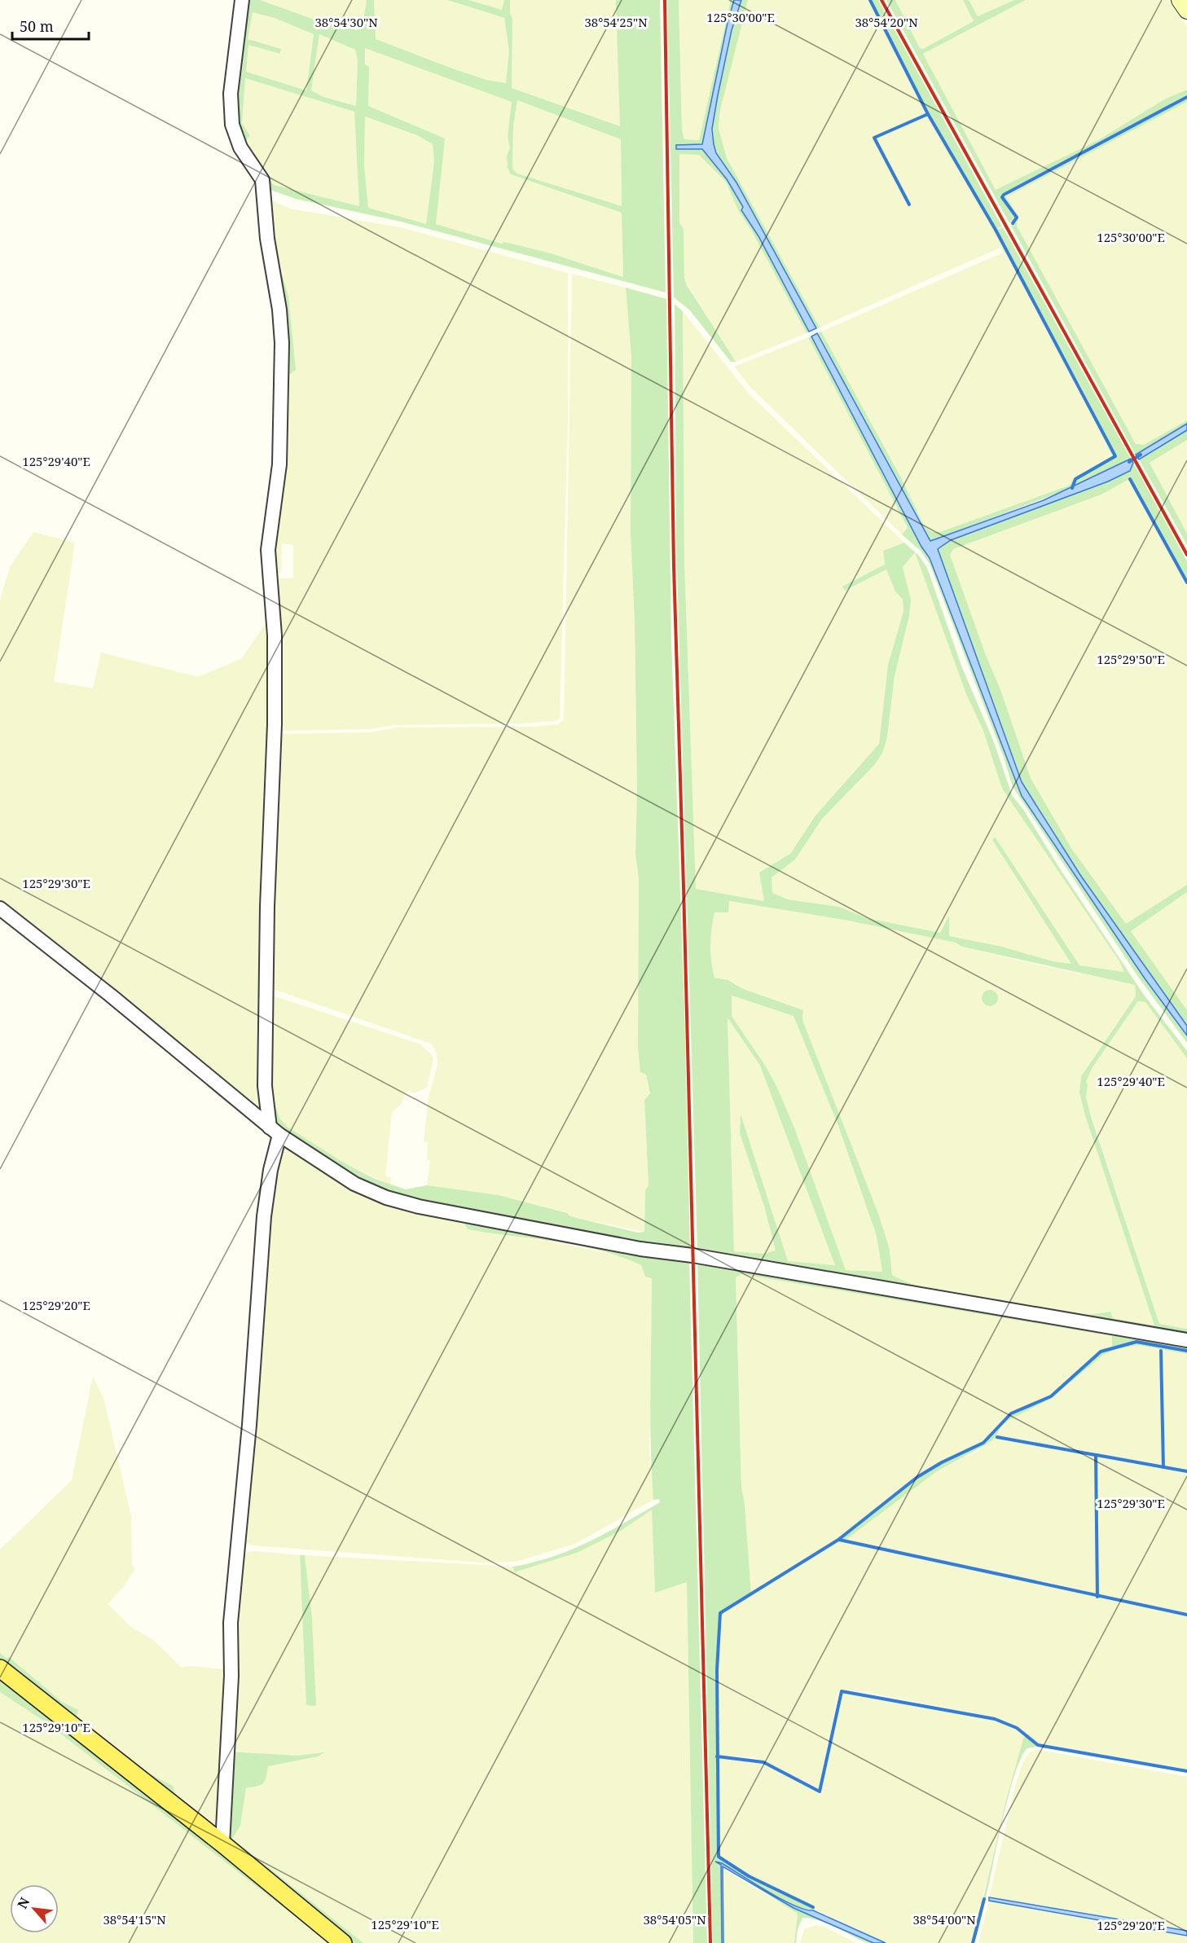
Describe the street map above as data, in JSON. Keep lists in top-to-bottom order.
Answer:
{
  "scale_bar": "50 m",
  "north": "top left",
  "coordinates": [
    "125°30'00\"E",
    "38°54'30\"N",
    "38°54'25\"N",
    "38°54'20\"N",
    "125°29'40\"E",
    "125°29'50\"E",
    "125°29'30\"E",
    "125°29'20\"E",
    "125°29'10\"E",
    "38°54'15\"N",
    "38°54'05\"N",
    "38°54'00\"N"
  ]
}
